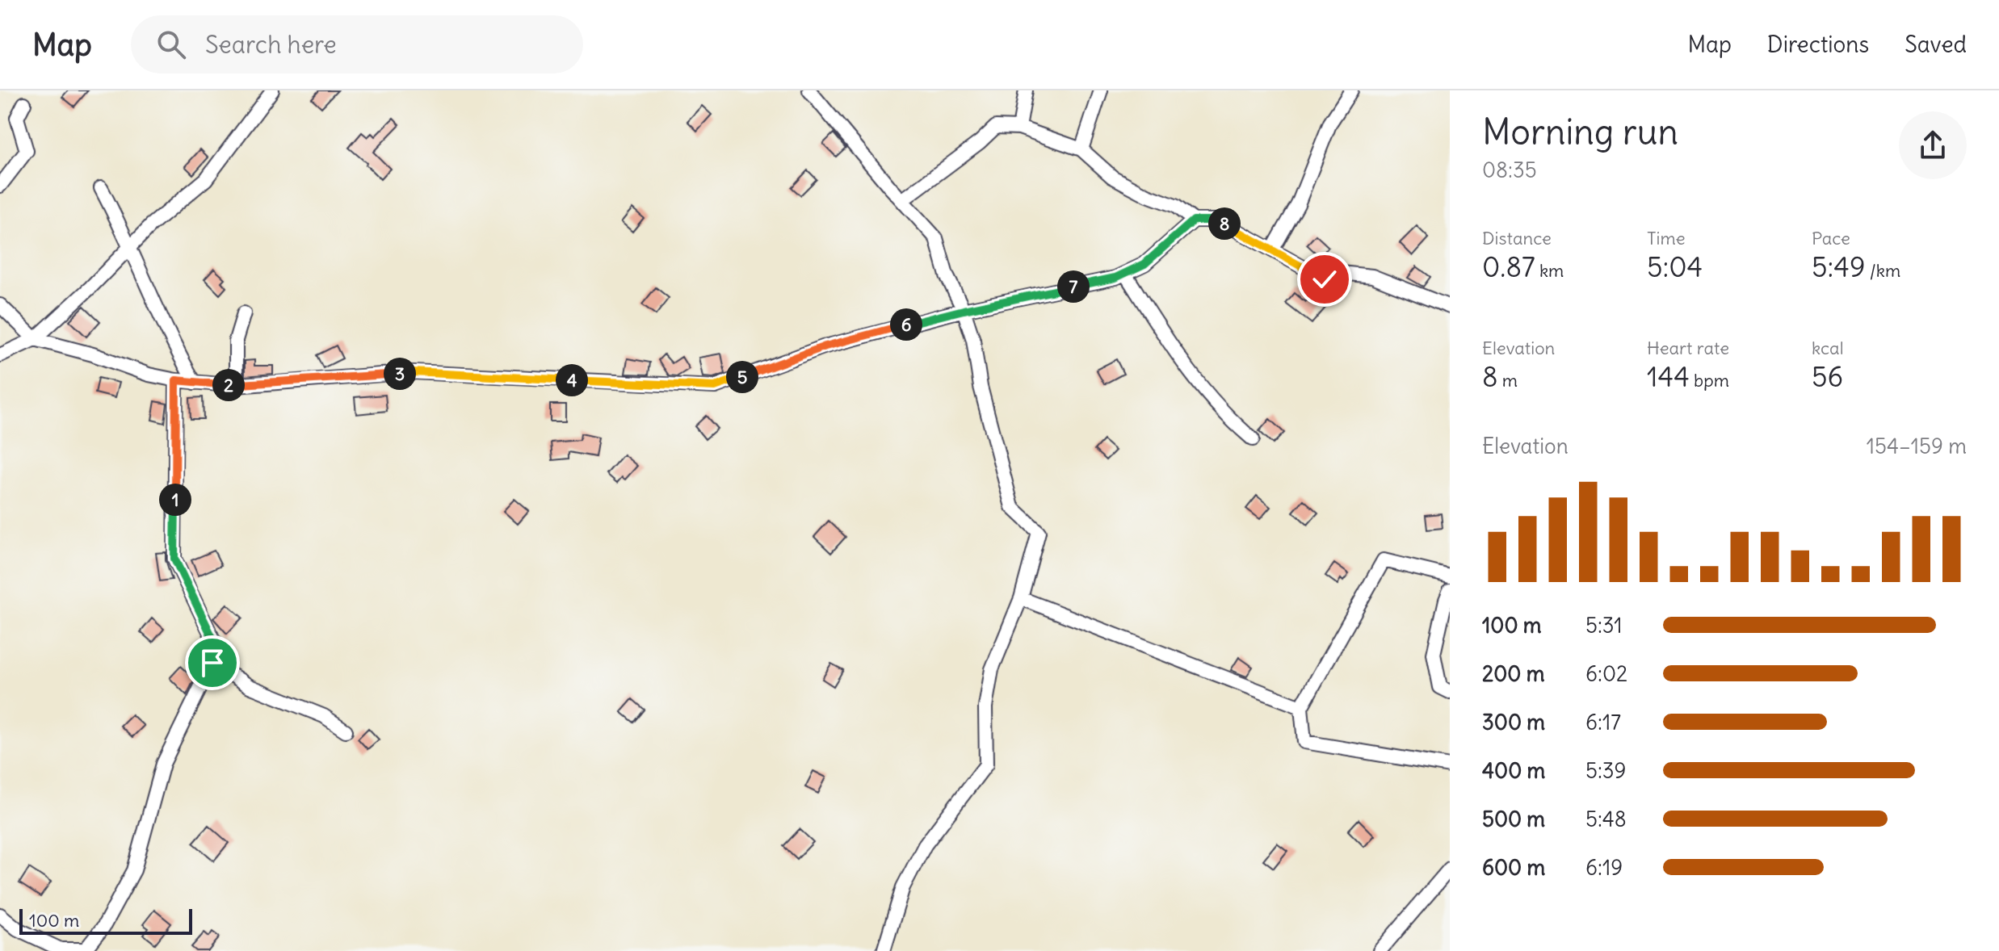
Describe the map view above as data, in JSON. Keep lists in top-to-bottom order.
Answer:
{
  "scale_bar": "100 m",
  "page": {
    "header": "Map",
    "search": "Search here",
    "nav": ["Map", "Directions", "Saved"],
    "heading": ["Morning run", "08:35"],
    "stats": [
      ["Distance", "0.87 km"],
      ["Time", "5:04"],
      ["Pace", "5:49 /km"],
      ["Elevation", "8 m"],
      ["Heart rate", "144 bpm"],
      ["kcal", "56"]
    ],
    "pins": [
      "8",
      "7",
      "6",
      "3",
      "5",
      "4",
      "2",
      "1"
    ],
    "chart": ["Elevation", "154–159 m"],
    "list": [
      {
        "name": "100 m",
        "note": "5:31"
      },
      {
        "name": "200 m",
        "note": "6:02"
      },
      {
        "name": "300 m",
        "note": "6:17"
      },
      {
        "name": "400 m",
        "note": "5:39"
      },
      {
        "name": "500 m",
        "note": "5:48"
      },
      {
        "name": "600 m",
        "note": "6:19"
      }
    ],
    "scale": "100 m"
  }
}
